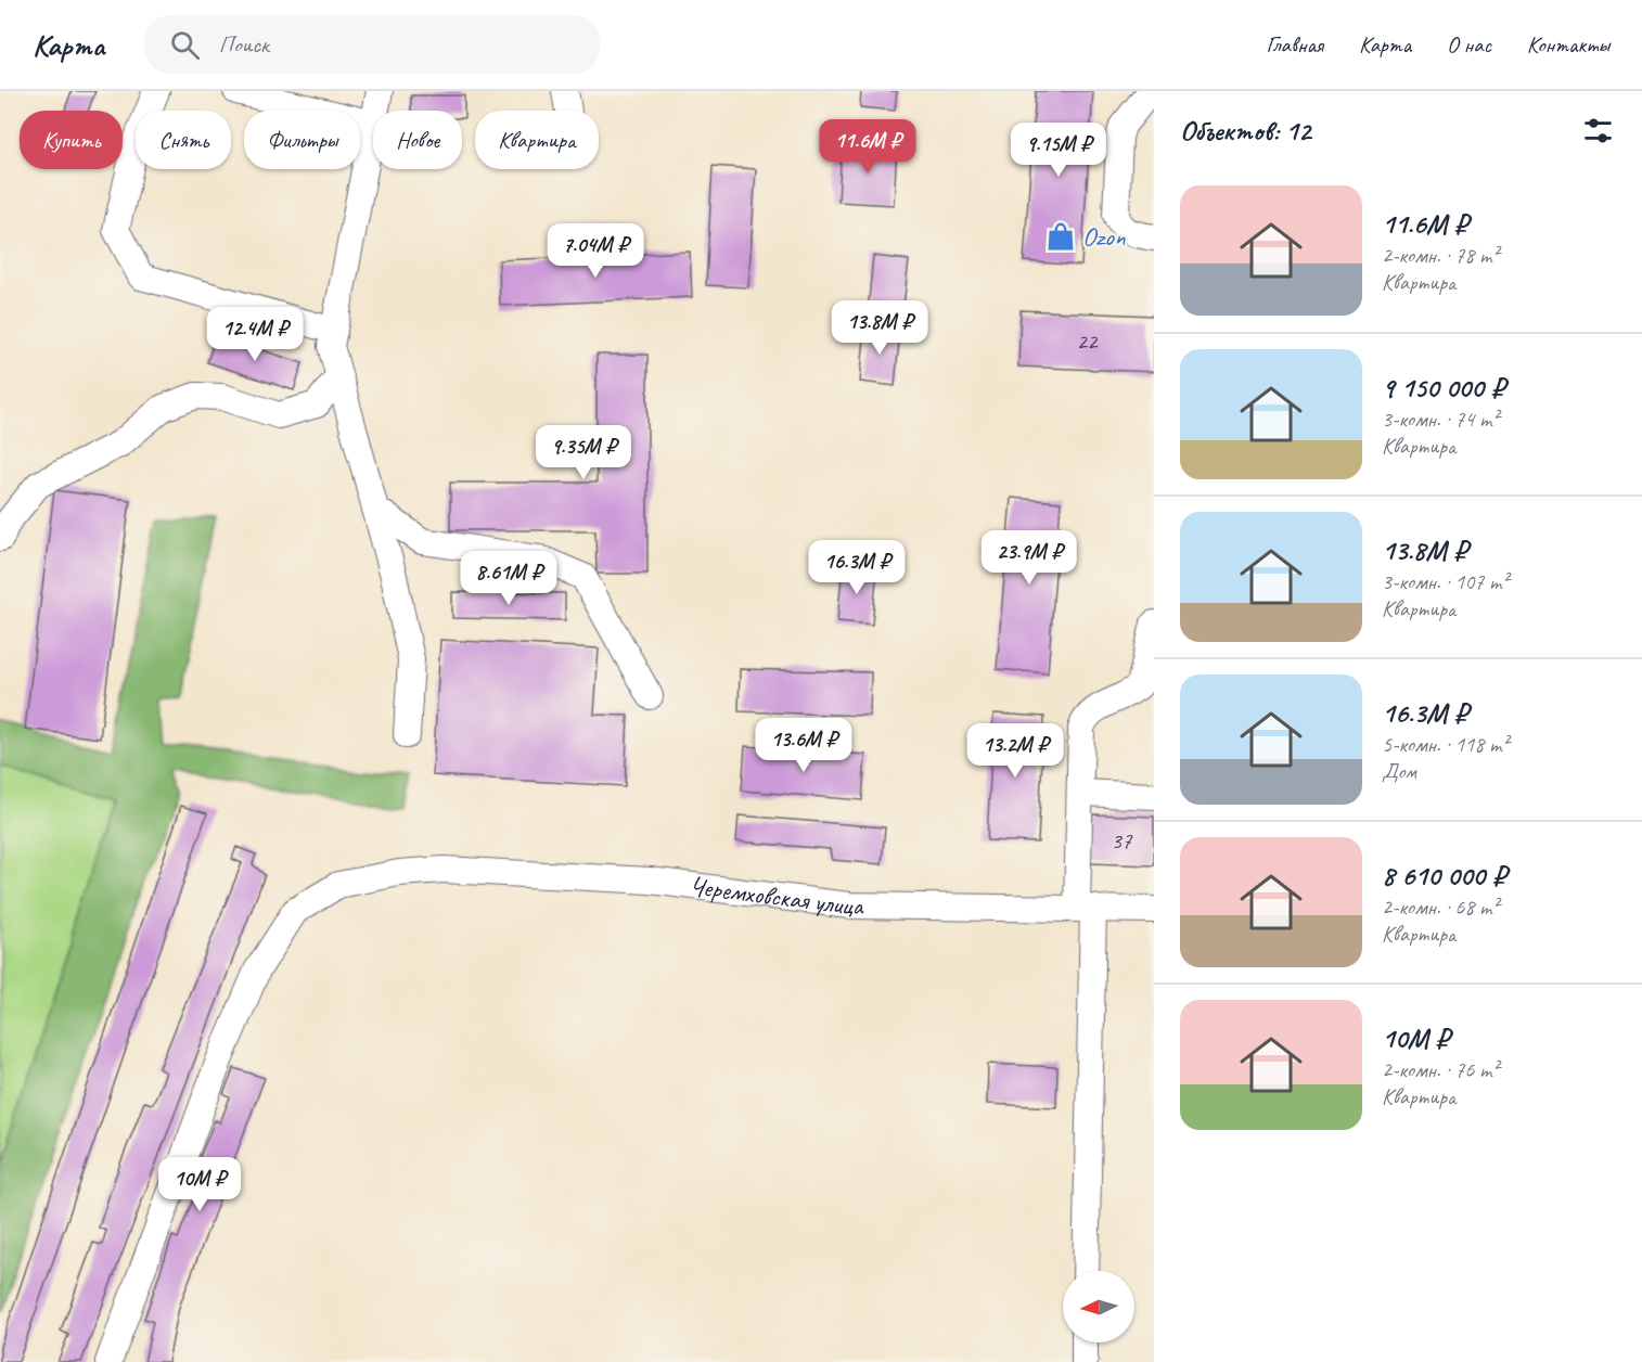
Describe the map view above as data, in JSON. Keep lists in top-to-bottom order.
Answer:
{
  "streets": {
    "street": ["Черемховская улица"]
  },
  "places": {
    "shop": ["Ozon"]
  },
  "house_numbers": ["22", "37"],
  "north": "left",
  "page": {
    "header": "Карта",
    "search": "Поиск",
    "nav": [
      "Главная",
      "Карта",
      "О нас",
      "Контакты"
    ],
    "heading": "Объектов: 12",
    "chip": [
      "Купить",
      "Снять",
      "Фильтры",
      "Новое",
      "Квартира"
    ],
    "price": [
      "11.6M ₽",
      "9.15M ₽",
      "7.04M ₽",
      "13.8M ₽",
      "12.4M ₽",
      "9.35M ₽",
      "23.9M ₽",
      "16.3M ₽",
      "8.61M ₽",
      "13.6M ₽",
      "13.2M ₽",
      "10M ₽"
    ],
    "list": [
      {
        "name": "11.6M ₽",
        "note": "2-комн. · 78 m² · Квартира"
      },
      {
        "name": "9 150 000 ₽",
        "note": "3-комн. · 74 m² · Квартира"
      },
      {
        "name": "13.8M ₽",
        "note": "3-комн. · 107 m² · Квартира"
      },
      {
        "name": "16.3M ₽",
        "note": "5-комн. · 118 m² · Дом"
      },
      {
        "name": "8 610 000 ₽",
        "note": "2-комн. · 68 m² · Квартира"
      },
      {
        "name": "10M ₽",
        "note": "2-комн. · 76 m² · Квартира"
      }
    ]
  }
}
